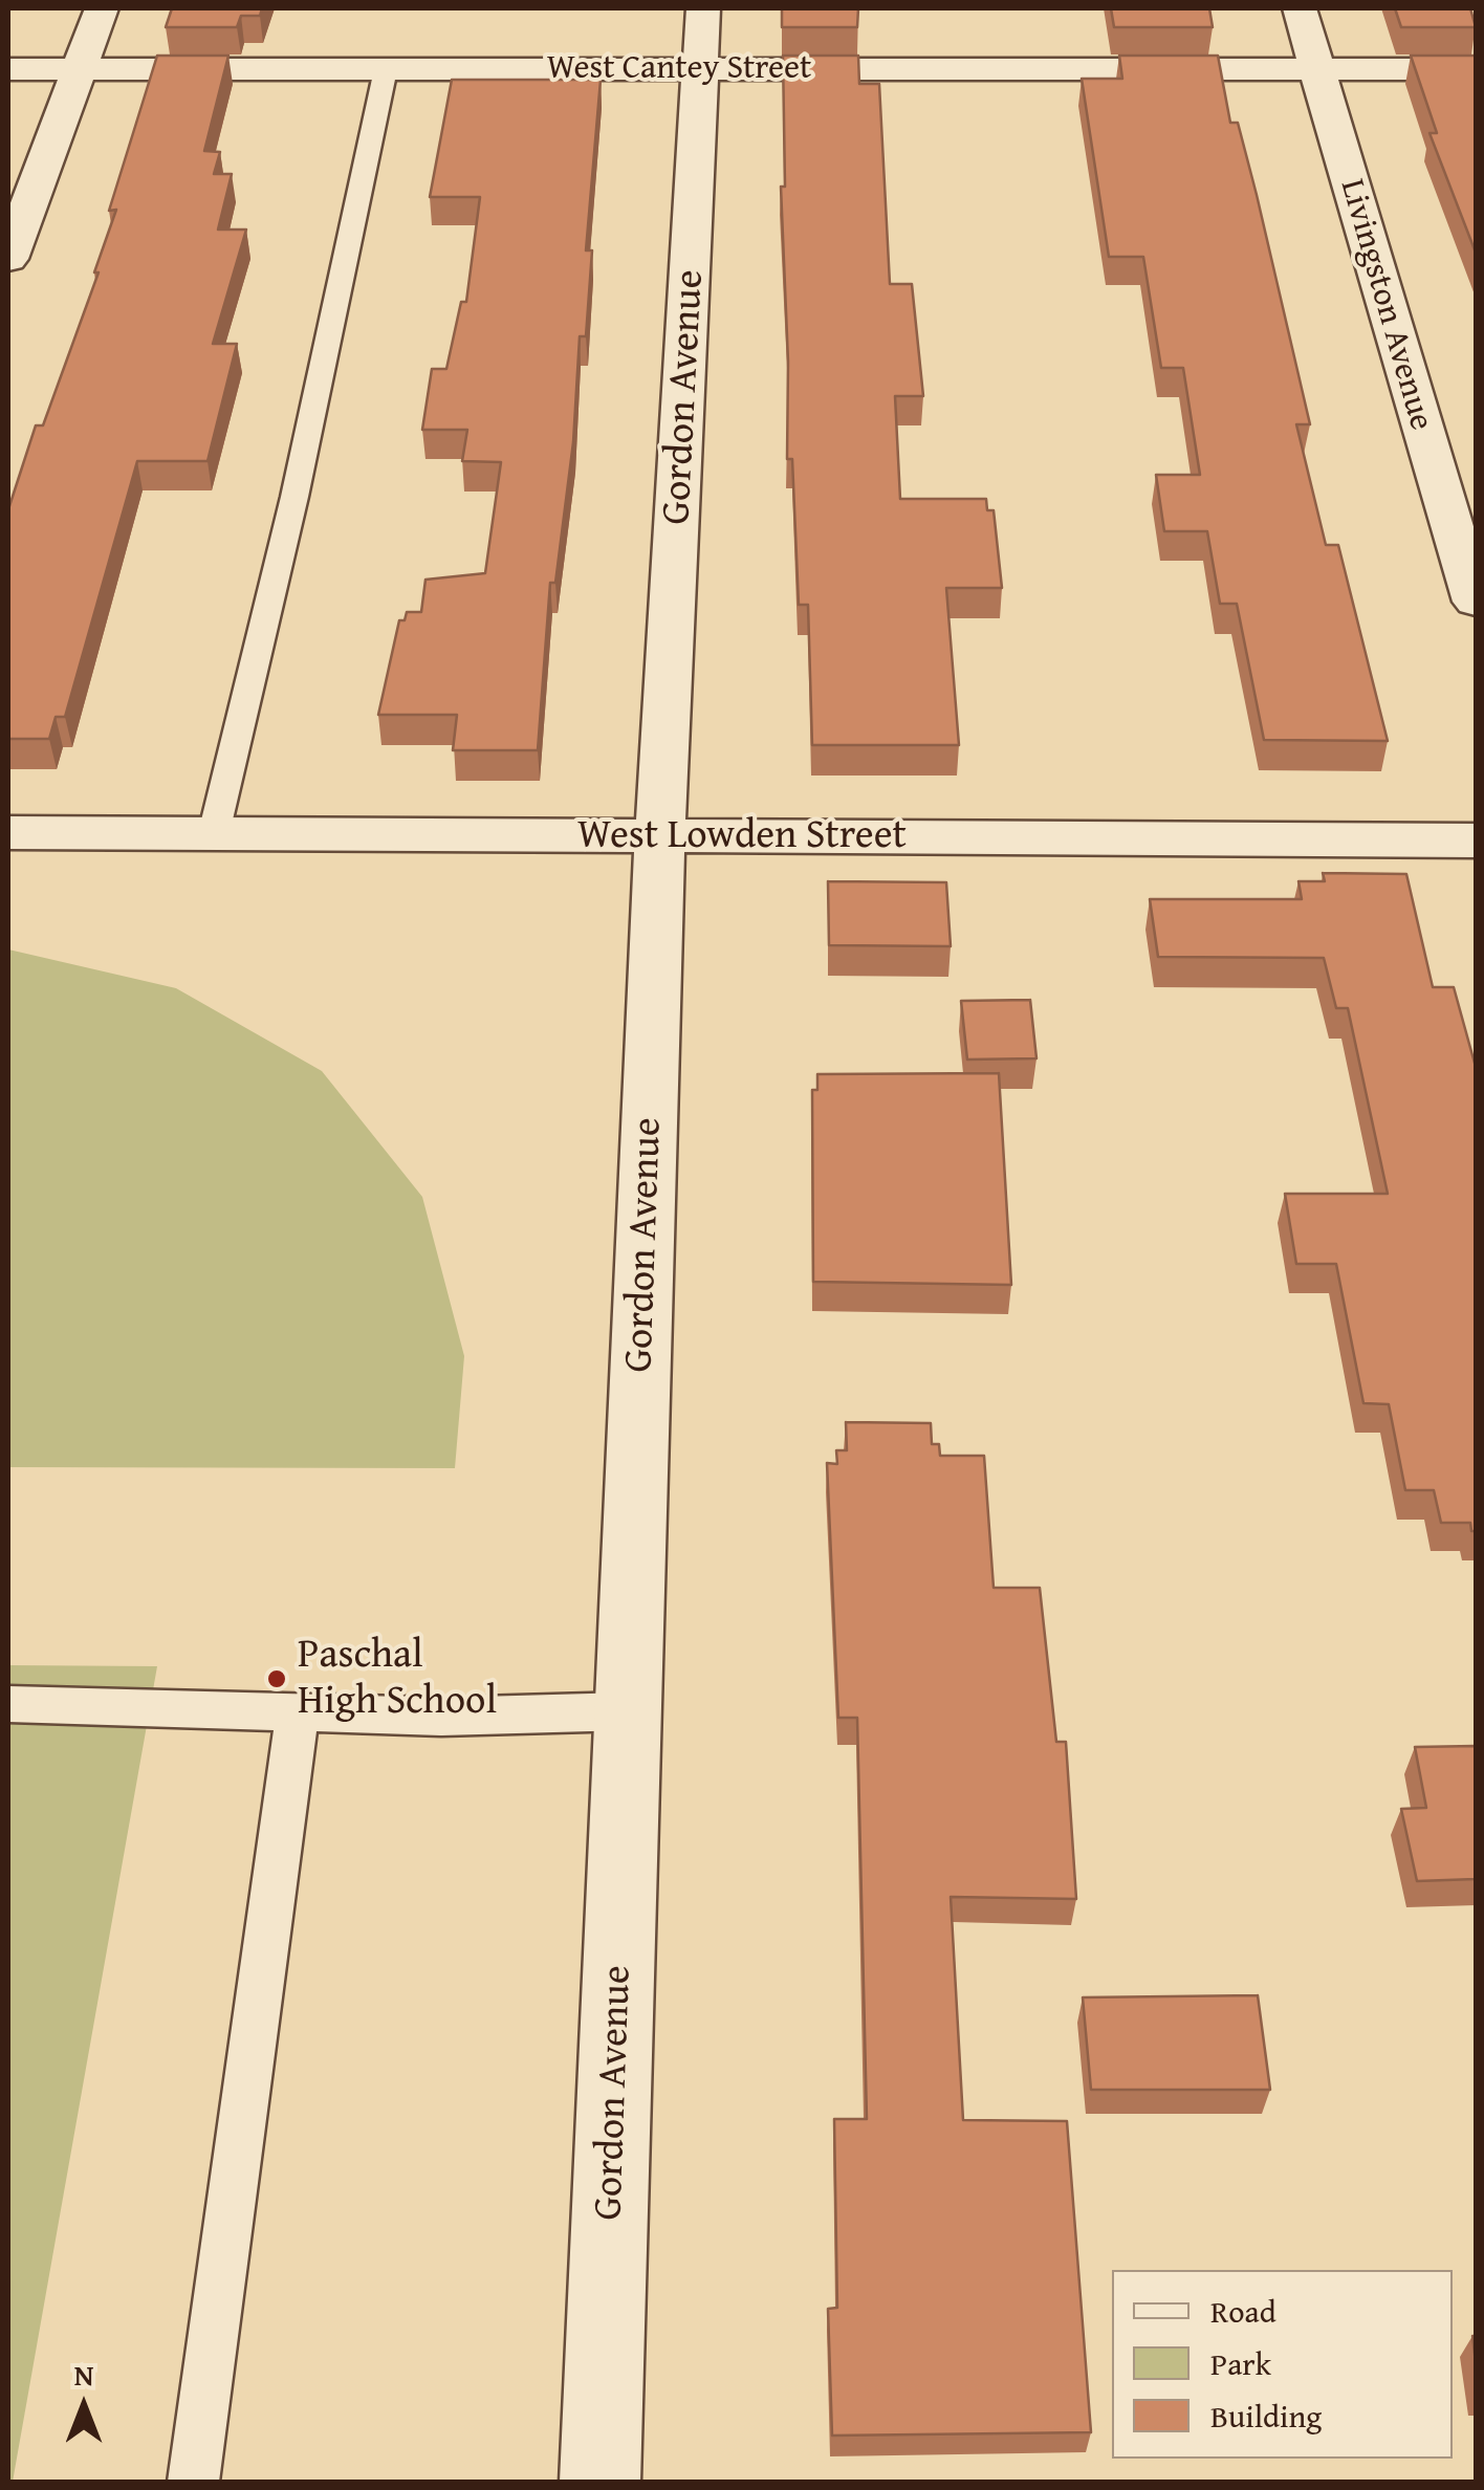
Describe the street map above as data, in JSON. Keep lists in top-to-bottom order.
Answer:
{
  "streets": {
    "street": [
      "West Cantey Street",
      "Livingston Avenue",
      "Gordon Avenue",
      "West Lowden Street"
    ]
  },
  "crossings": [
    ["West Cantey Street", "Livingston Avenue"],
    ["West Cantey Street", "Gordon Avenue"],
    ["Gordon Avenue", "West Lowden Street"]
  ],
  "places": ["Paschal High School"],
  "legend": ["Road", "Park", "Building"],
  "north": "top"
}
